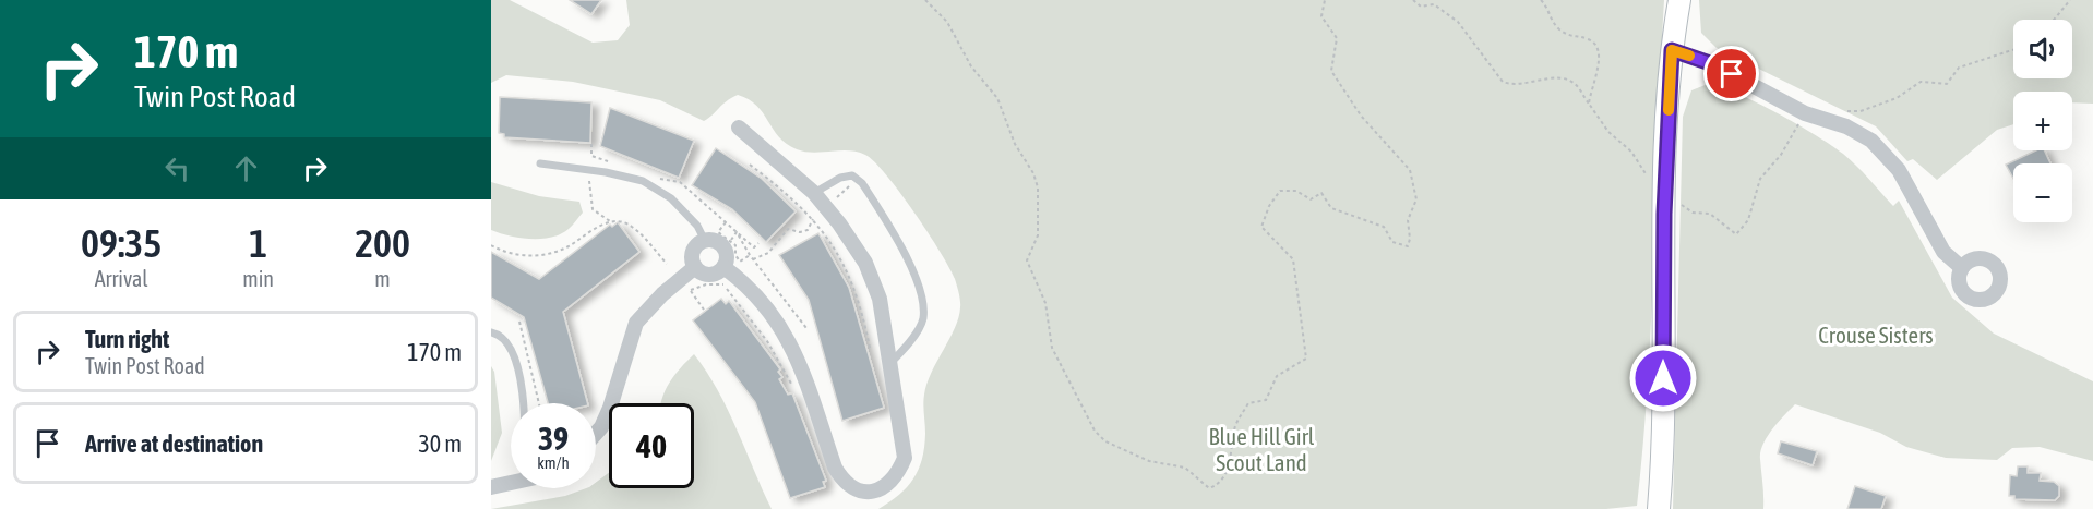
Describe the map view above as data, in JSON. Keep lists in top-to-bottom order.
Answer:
{
  "parks": ["Crouse Sisters", "Blue Hill Girl Scout Land"],
  "page": {
    "turn": ["170 m", "Twin Post Road"],
    "map_buttons": ["+", "−"],
    "eta": [
      "09:35",
      "Arrival",
      "1",
      "min",
      "200",
      "m"
    ],
    "list": [
      {
        "name": "Turn right",
        "note": "Twin Post Road",
        "value": "170 m"
      },
      {
        "name": "Arrive at destination",
        "value": "30 m"
      }
    ],
    "speed": "39 km/h",
    "limit": "40"
  }
}
